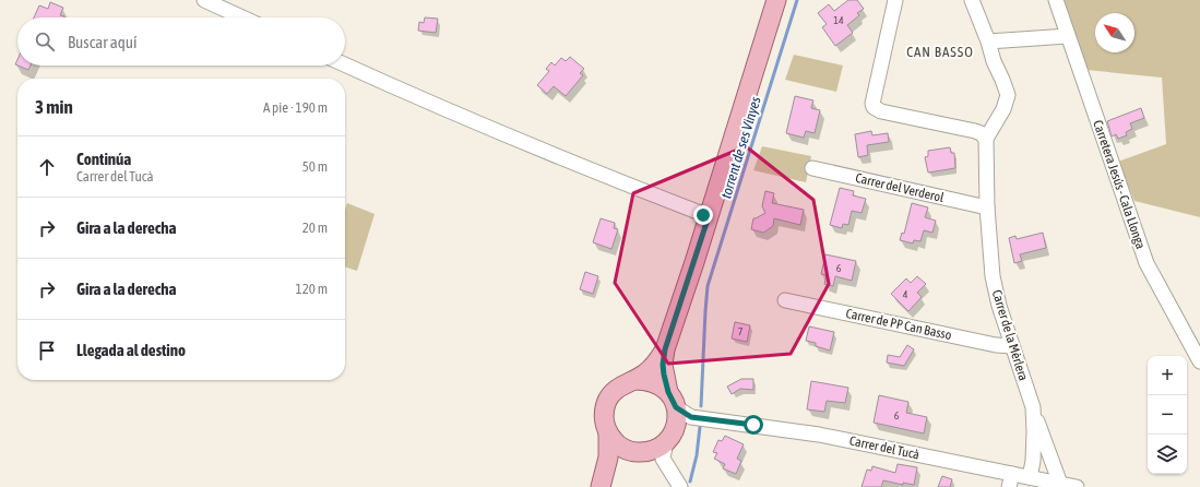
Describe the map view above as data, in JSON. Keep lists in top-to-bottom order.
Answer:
{
  "streets": {
    "street": [
      "Carretera Jesús - Cala Llonga",
      "Carrer del Verderol",
      "Carrer de PP Can Basso",
      "Carrer de la Mèrlera",
      "Carrer del Tucà"
    ]
  },
  "crossings": [
    ["Carrer del Verderol", "Carrer de la Mèrlera"],
    ["Carrer de PP Can Basso", "Carrer de la Mèrlera"],
    ["Carrer de la Mèrlera", "Carrer del Tucà"]
  ],
  "districts": ["CAN BASSO"],
  "water": ["torrent de ses Vinyes"],
  "house_numbers": [
    "14",
    "6",
    "4",
    "7",
    "6"
  ],
  "north": "top left",
  "page": {
    "search": "Buscar aquí",
    "heading": ["3 min", "A pie · 190 m"],
    "list": [
      ["Continúa", "Carrer del Tucà", "50 m"],
      ["Gira a la derecha", "20 m"],
      ["Gira a la derecha", "120 m"],
      "Llegada al destino"
    ],
    "map_buttons": ["+", "−"]
  }
}
